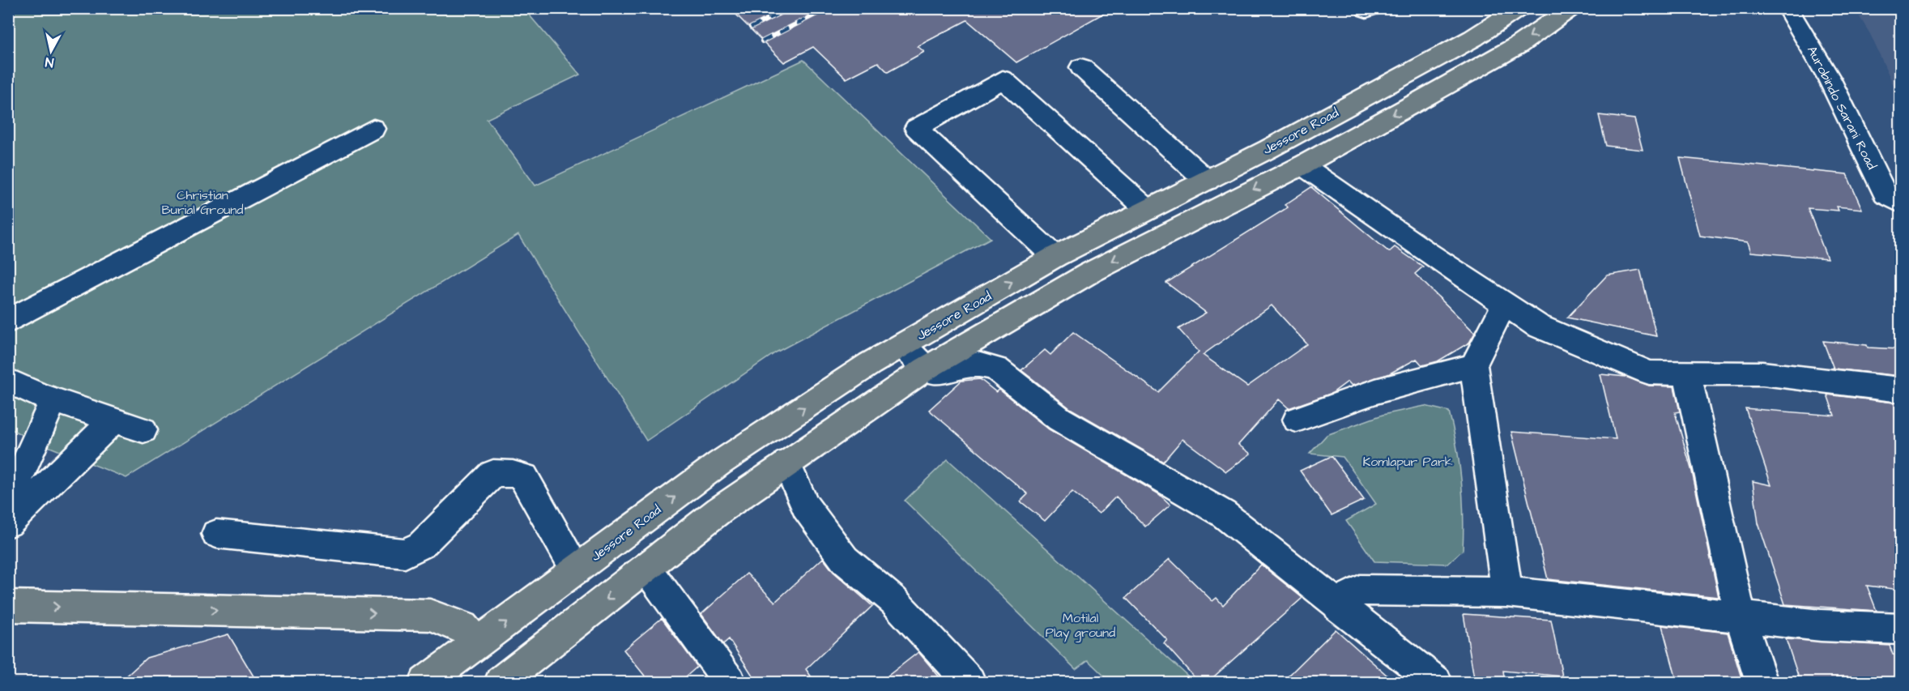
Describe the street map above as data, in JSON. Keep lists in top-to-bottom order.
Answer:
{
  "streets": {
    "main road": ["Jessore Road"],
    "street": ["Aurobindo Sarani Road"]
  },
  "parks": ["Christian Burial Ground", "Komlapur Park", "Motilal Play ground"],
  "north": "bottom"
}
